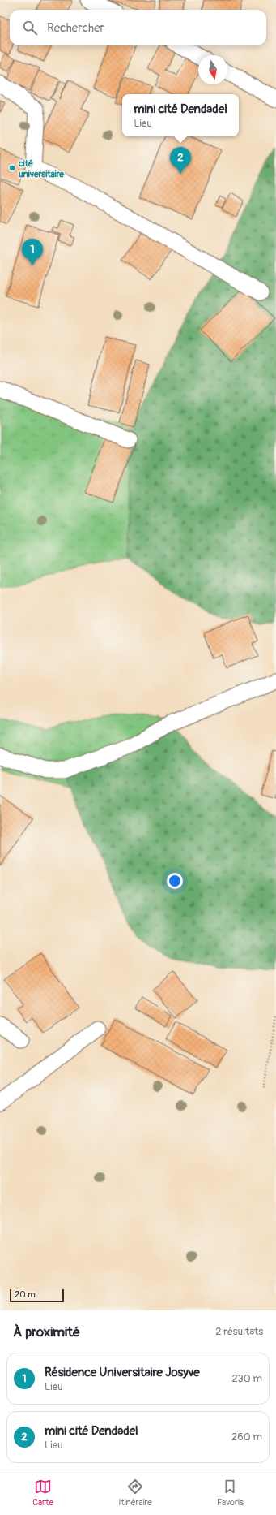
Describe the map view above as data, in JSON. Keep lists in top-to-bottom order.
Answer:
{
  "places": ["cité universitaire"],
  "scale_bar": "20 m",
  "north": "bottom",
  "page": {
    "search": "Rechercher",
    "popup": ["mini cité Dendadel", "Lieu"],
    "pins": ["2", "1"],
    "scale": "20 m",
    "heading": ["À proximité", "2 résultats"],
    "list": [
      {
        "mark": "1",
        "name": "Résidence Universitaire Josyve",
        "note": "Lieu",
        "value": "230 m"
      },
      {
        "mark": "2",
        "name": "mini cité Dendadel",
        "note": "Lieu",
        "value": "260 m"
      }
    ],
    "nav": ["Carte", "Itinéraire", "Favoris"]
  }
}
